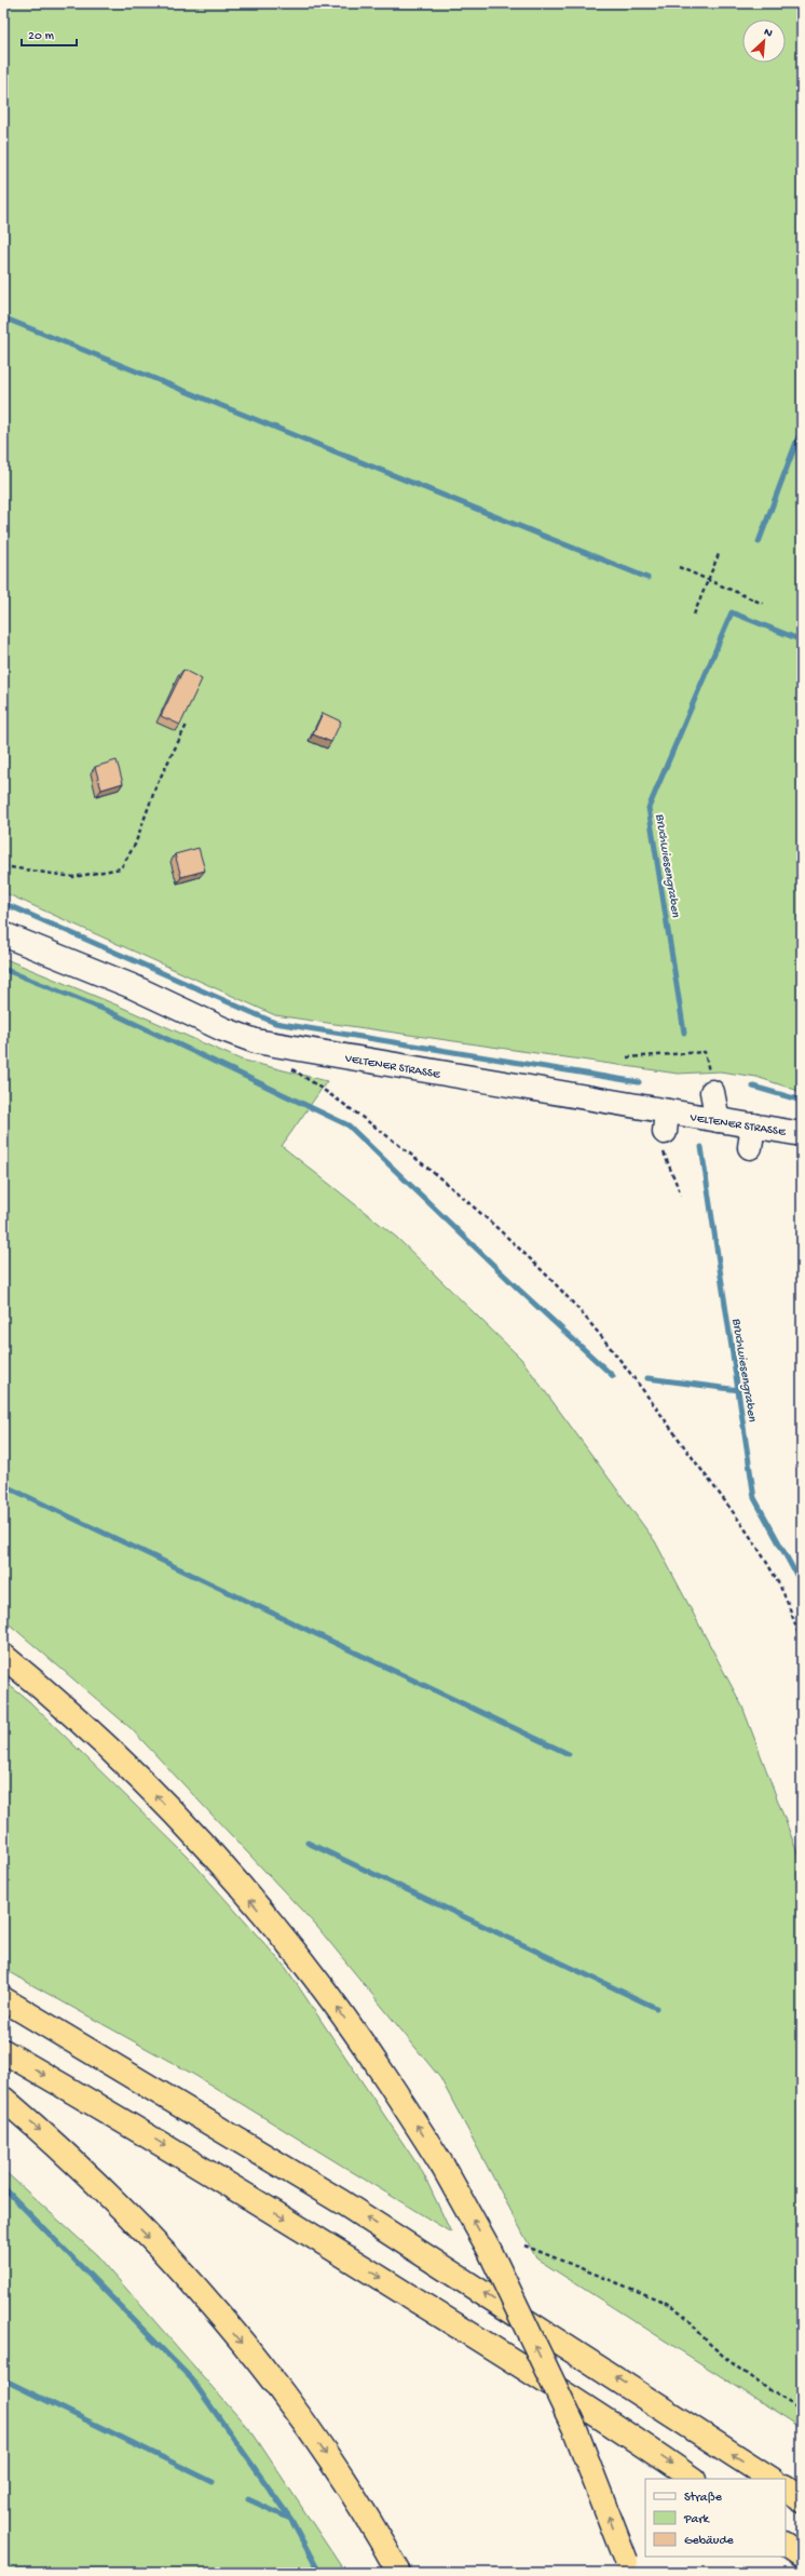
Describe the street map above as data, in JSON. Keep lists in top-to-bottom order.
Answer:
{
  "streets": {
    "street": ["VELTENER STRASSE"]
  },
  "water": ["Bruchwiesengraben"],
  "legend": ["Straße", "Park", "Gebäude"],
  "scale_bar": "20 m",
  "north": "top right"
}
